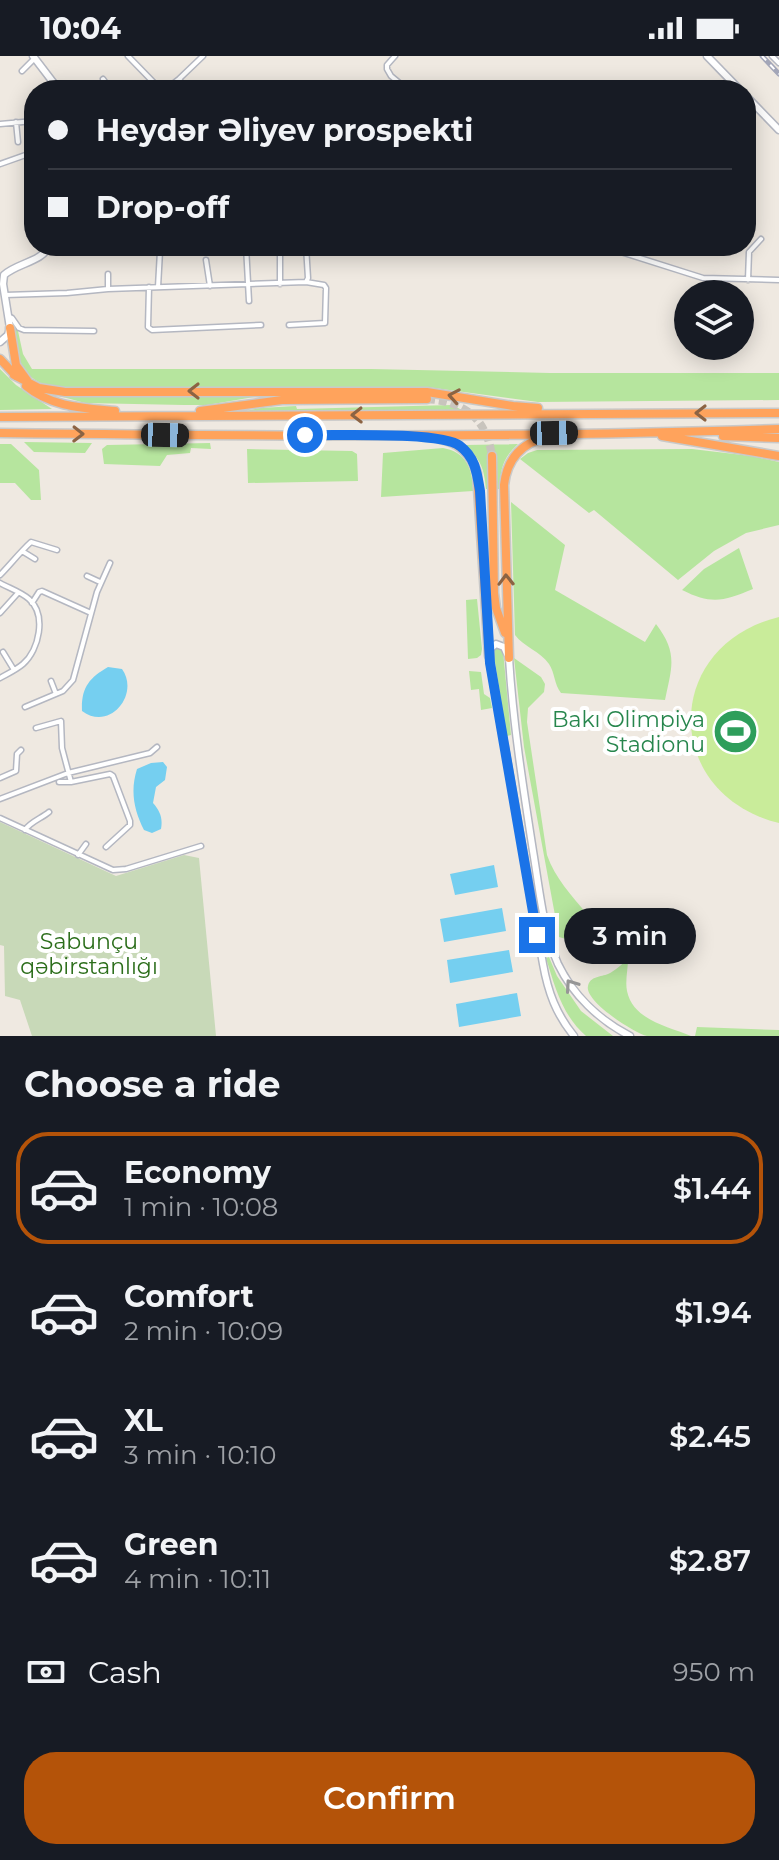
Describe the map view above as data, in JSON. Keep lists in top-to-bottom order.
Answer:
{
  "parks": ["Sabunçu qəbirstanlığı"],
  "places": {
    "sports": ["Bakı Olimpiya Stadionu"]
  },
  "page": {
    "status": "10:04",
    "banner": ["Heydər Əliyev prospekti", "Drop-off"],
    "bubble": "3 min",
    "heading": "Choose a ride",
    "list": [
      {
        "name": "Economy",
        "note": "1 min · 10:08",
        "value": "$1.44"
      },
      {
        "name": "Comfort",
        "note": "2 min · 10:09",
        "value": "$1.94"
      },
      {
        "name": "XL",
        "note": "3 min · 10:10",
        "value": "$2.45"
      },
      {
        "name": "Green",
        "note": "4 min · 10:11",
        "value": "$2.87"
      }
    ],
    "pay": ["Cash", "950 m"],
    "buttons": "Confirm"
  }
}
